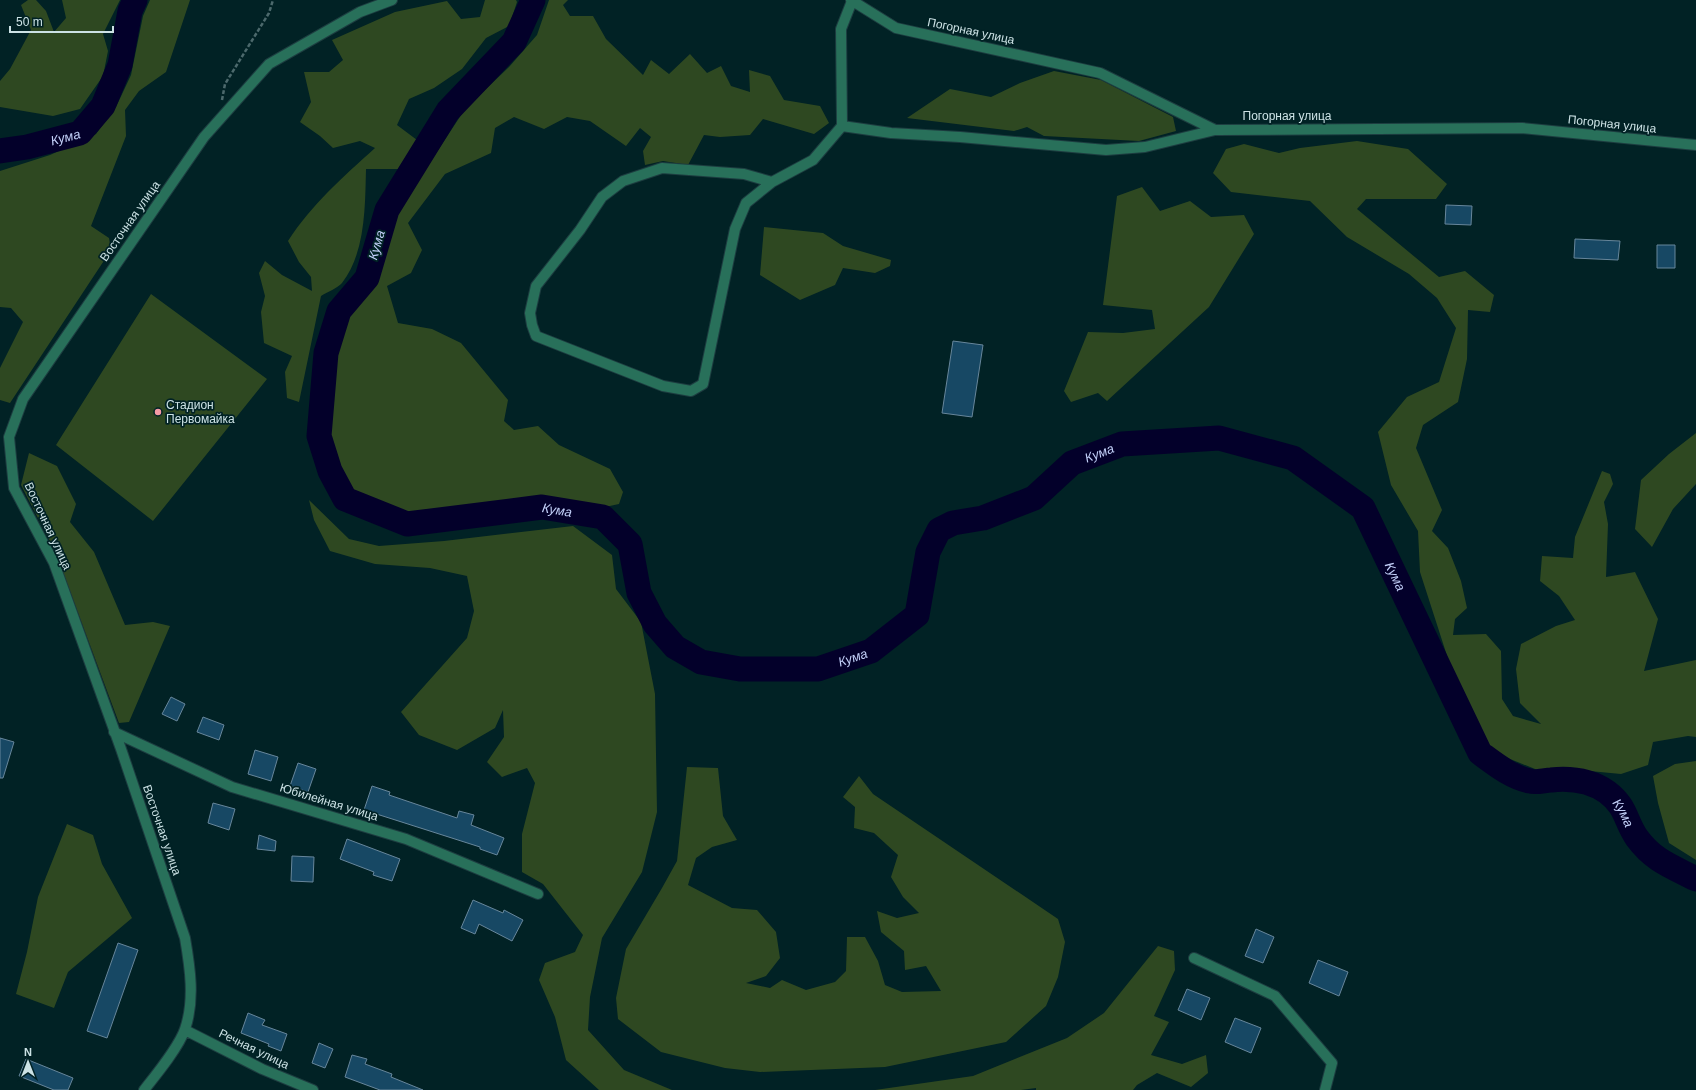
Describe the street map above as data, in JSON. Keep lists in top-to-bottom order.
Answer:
{
  "streets": {
    "street": [
      "Погорная улица",
      "Восточная улица",
      "Юбилейная улица",
      "Речная улица"
    ]
  },
  "crossings": [
    ["Восточная улица", "Юбилейная улица"],
    ["Восточная улица", "Речная улица"]
  ],
  "water": ["Кума"],
  "places": ["Стадион Первомайка"],
  "scale_bar": "50 m",
  "north": "top"
}
